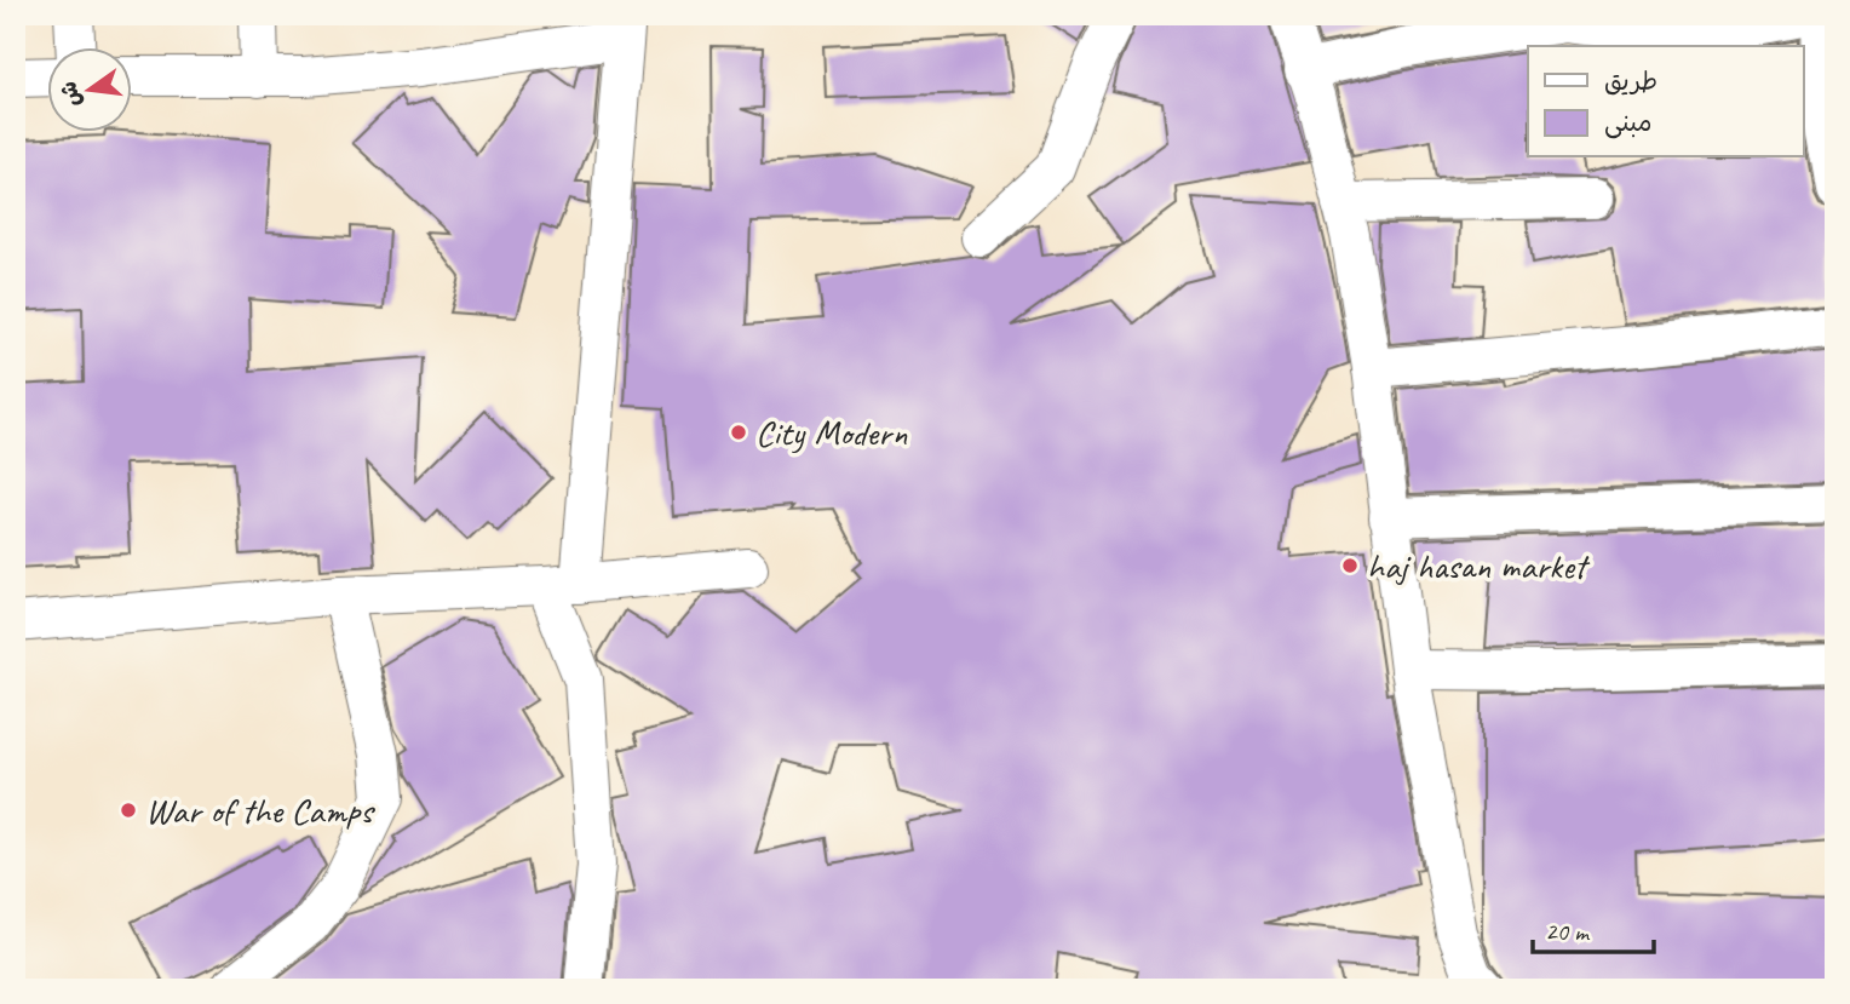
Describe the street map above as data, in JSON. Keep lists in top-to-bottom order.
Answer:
{
  "places": ["City Modern", "haj hasan market", "War of the Camps"],
  "legend": ["طريق", "مبنى"],
  "scale_bar": "20 m",
  "north": "left"
}
